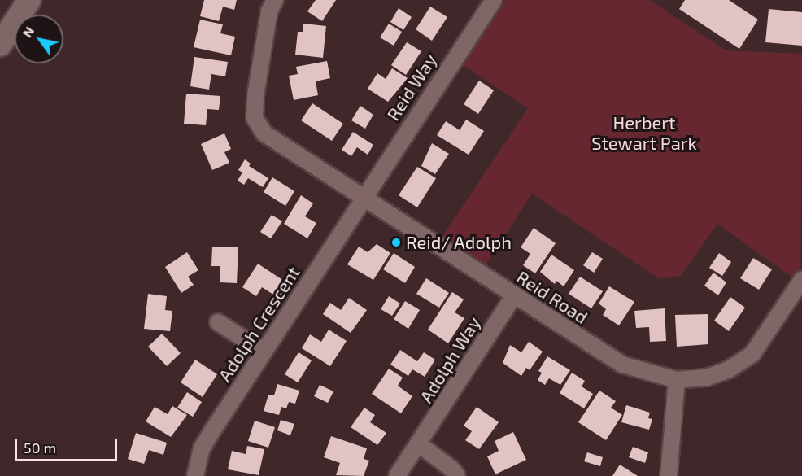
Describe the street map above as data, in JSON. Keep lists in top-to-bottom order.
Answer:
{
  "streets": {
    "street": [
      "Reid Way",
      "Reid Road",
      "Adolph Crescent",
      "Adolph Way"
    ]
  },
  "crossings": [
    ["Reid Way", "Reid Road"],
    ["Reid Way", "Adolph Crescent"],
    ["Reid Road", "Adolph Crescent"],
    ["Reid Road", "Adolph Way"]
  ],
  "parks": ["Herbert Stewart Park"],
  "places": ["Reid/ Adolph"],
  "scale_bar": "50 m",
  "north": "top left"
}
